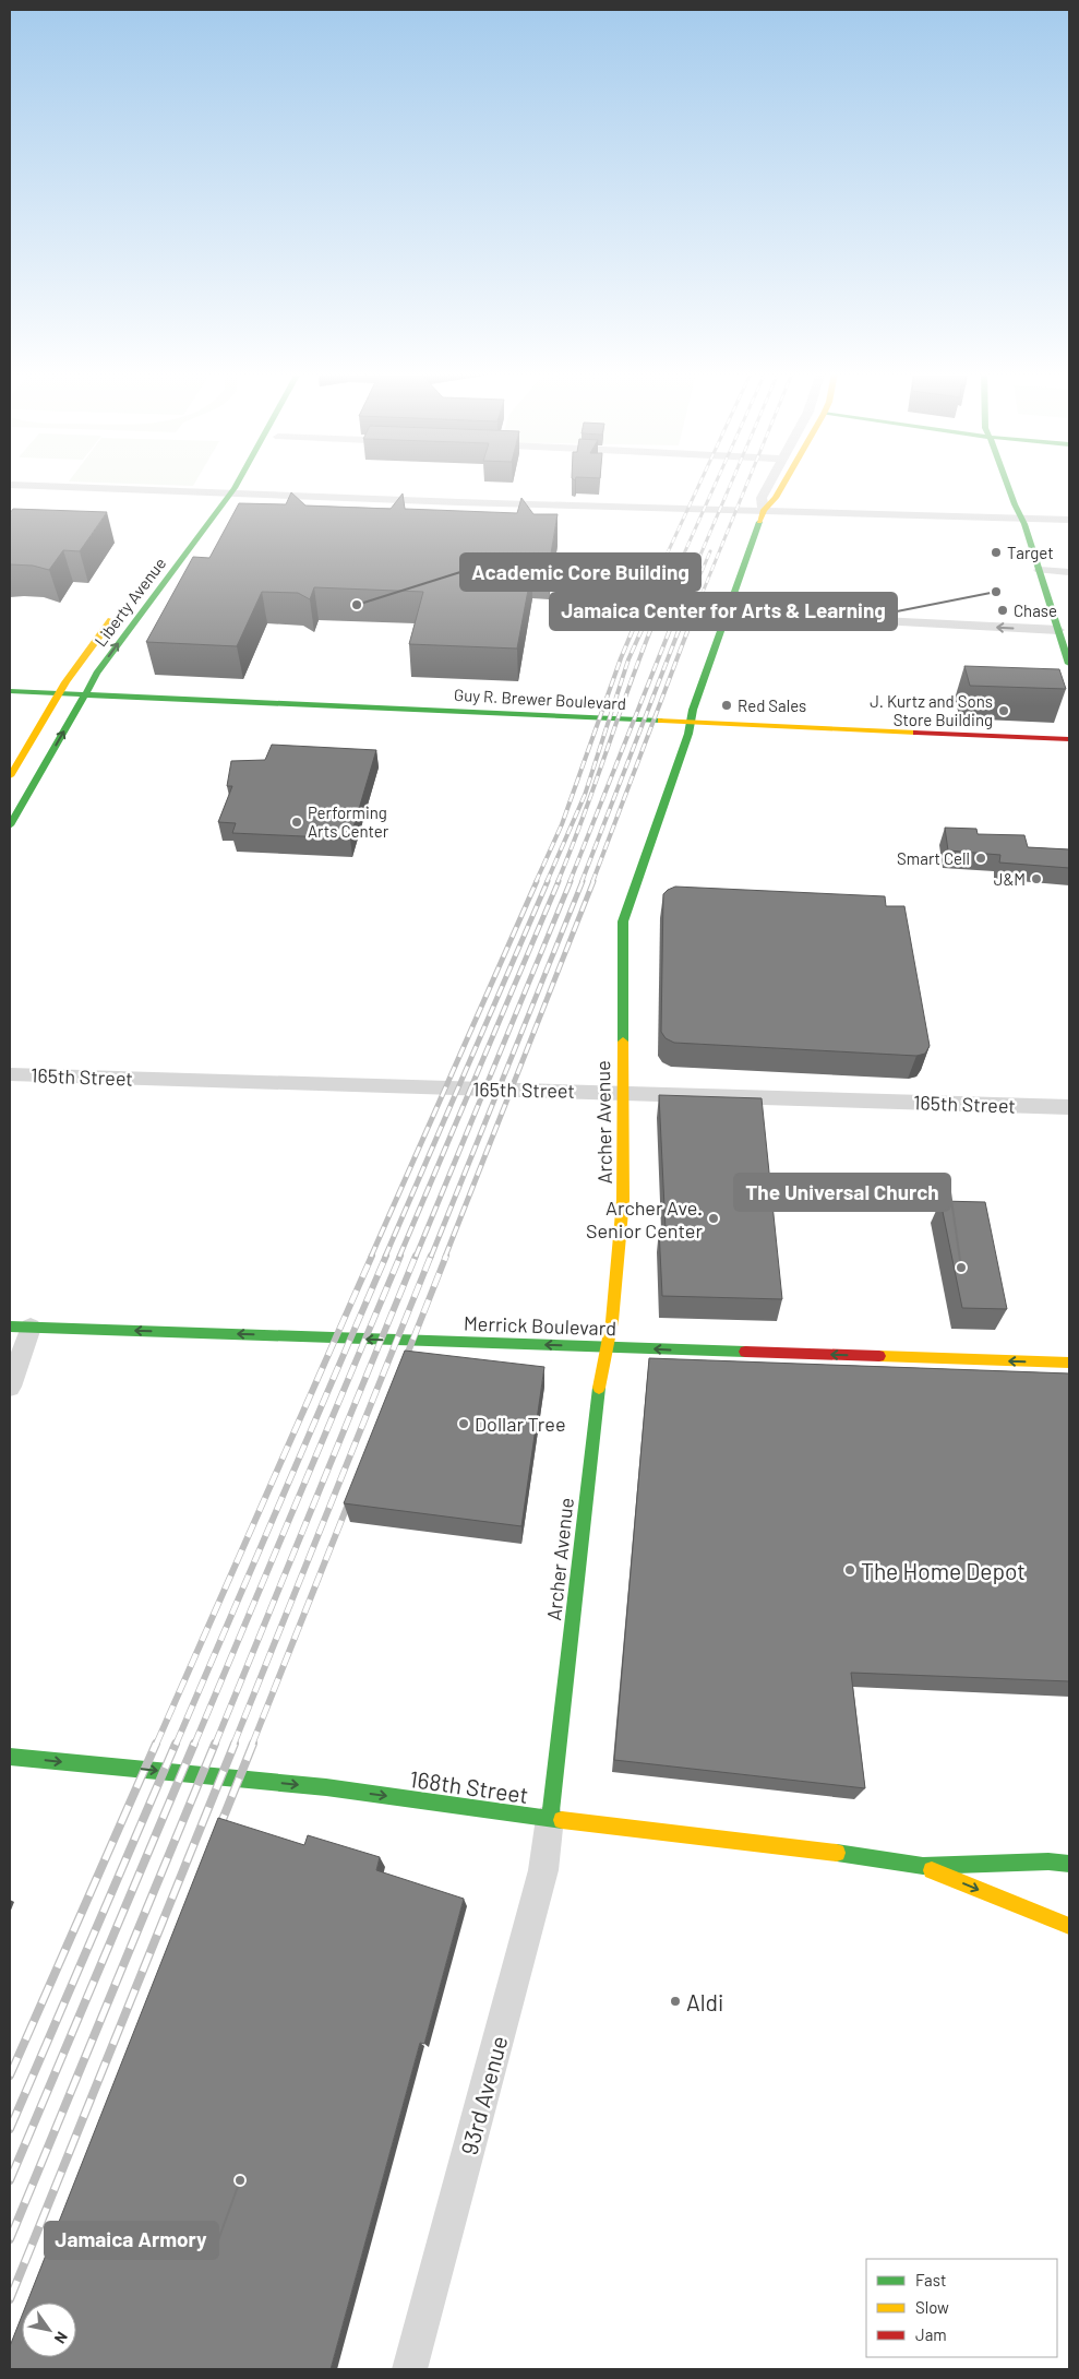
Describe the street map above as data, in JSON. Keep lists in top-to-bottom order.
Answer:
{
  "streets": {
    "main road": [
      "Liberty Avenue",
      "Guy R. Brewer Boulevard",
      "Archer Avenue",
      "Merrick Boulevard",
      "168th Street"
    ],
    "street": ["165th Street", "93rd Avenue"]
  },
  "crossings": [
    ["Liberty Avenue", "Guy R. Brewer Boulevard"],
    ["Guy R. Brewer Boulevard", "Archer Avenue"],
    ["165th Street", "Archer Avenue"],
    ["Archer Avenue", "Merrick Boulevard"],
    ["Archer Avenue", "168th Street"],
    ["Archer Avenue", "93rd Avenue"],
    ["168th Street", "93rd Avenue"]
  ],
  "one_way": ["Merrick Boulevard", "168th Street"],
  "places": [
    "Target",
    "Jamaica Center for Arts & Learning",
    "Academic Core Building",
    "Chase",
    "Red Sales",
    "J. Kurtz and Sons Store Building",
    "Performing Arts Center",
    "Smart Cell",
    "J&M",
    "Archer Ave. Senior Center",
    "The Universal Church",
    "Dollar Tree",
    "The Home Depot",
    "Aldi",
    "Jamaica Armory"
  ],
  "legend": ["Fast", "Slow", "Jam"],
  "north": "bottom right"
}
